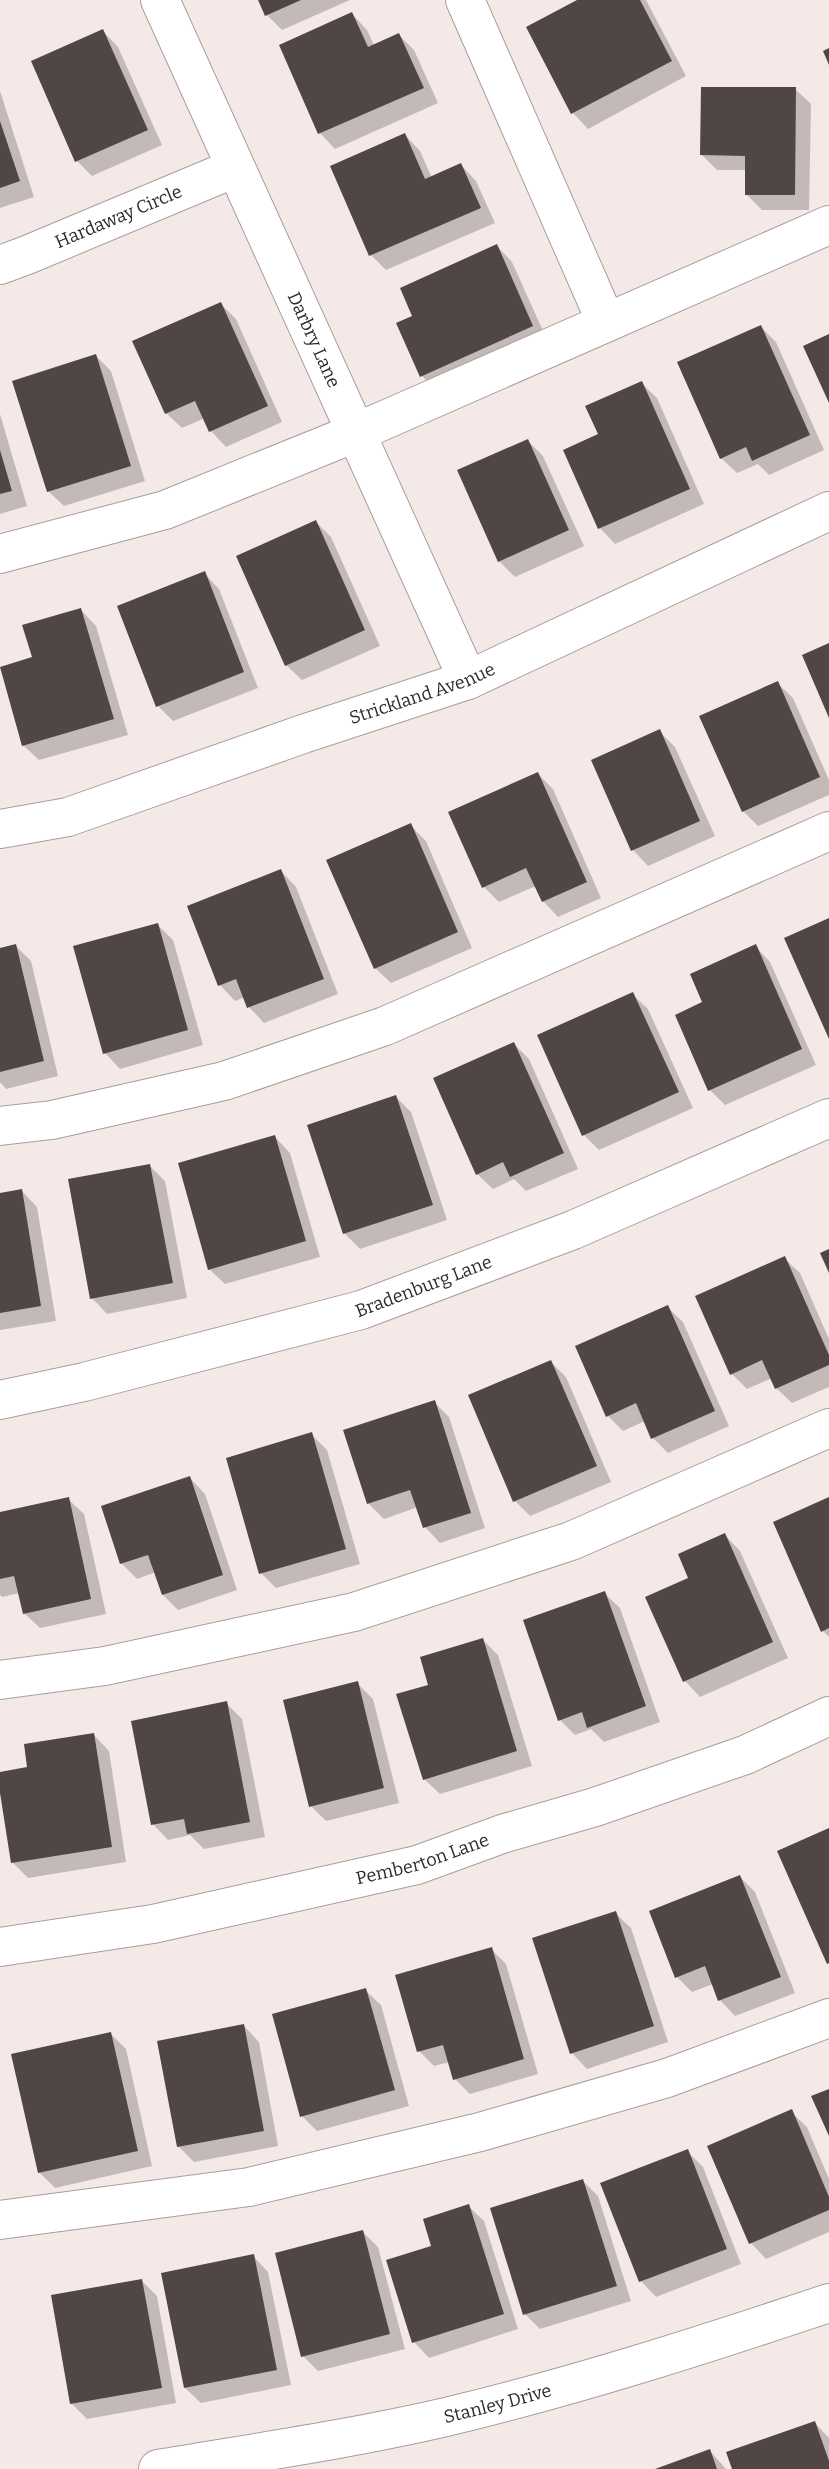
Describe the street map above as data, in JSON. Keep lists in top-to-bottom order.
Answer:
{
  "streets": {
    "street": [
      "Hardaway Circle",
      "Darbry Lane",
      "Strickland Avenue",
      "Bradenburg Lane",
      "Pemberton Lane",
      "Stanley Drive"
    ]
  },
  "crossings": [
    ["Hardaway Circle", "Darbry Lane"],
    ["Darbry Lane", "Strickland Avenue"]
  ]
}
